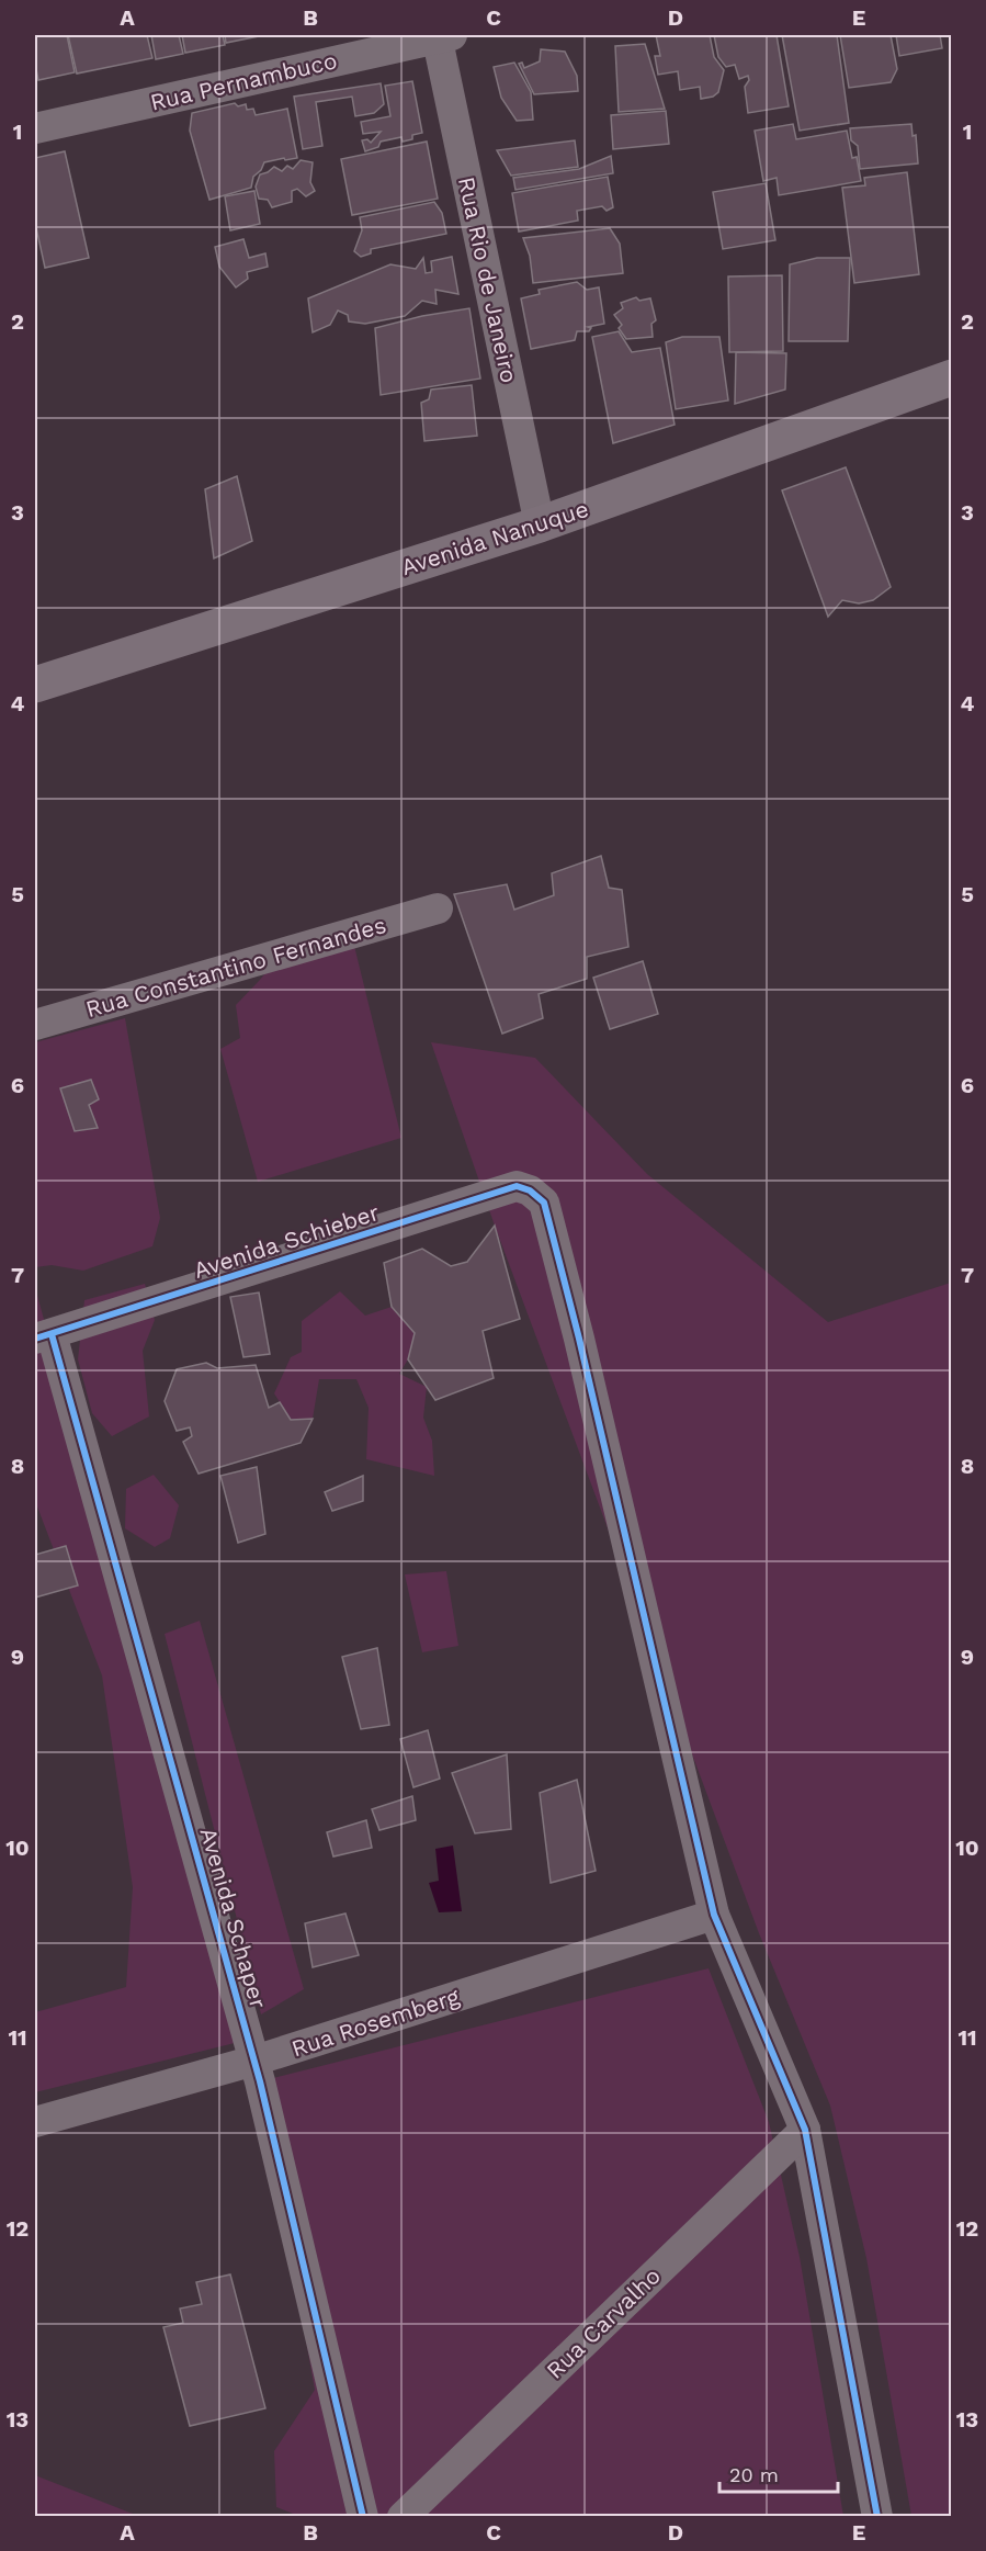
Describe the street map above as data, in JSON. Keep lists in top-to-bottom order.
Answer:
{
  "streets": {
    "main road": ["Avenida Nanuque"],
    "street": [
      "Rua Pernambuco",
      "Rua Rio de Janeiro",
      "Rua Constantino Fernandes",
      "Avenida Schieber",
      "Avenida Schaper",
      "Rua Rosemberg",
      "Rua Carvalho"
    ]
  },
  "crossings": [
    ["Rua Pernambuco", "Rua Rio de Janeiro"],
    ["Rua Rio de Janeiro", "Avenida Nanuque"],
    ["Avenida Schieber", "Avenida Schaper"],
    ["Avenida Schieber", "Rua Rosemberg"],
    ["Avenida Schaper", "Rua Rosemberg"]
  ],
  "scale_bar": "20 m",
  "grid": {
    "columns": [
      "A",
      "B",
      "C",
      "D",
      "E"
    ],
    "rows": [
      "1",
      "2",
      "3",
      "4",
      "5",
      "6",
      "7",
      "8",
      "9",
      "10",
      "11",
      "12",
      "13"
    ]
  }
}
